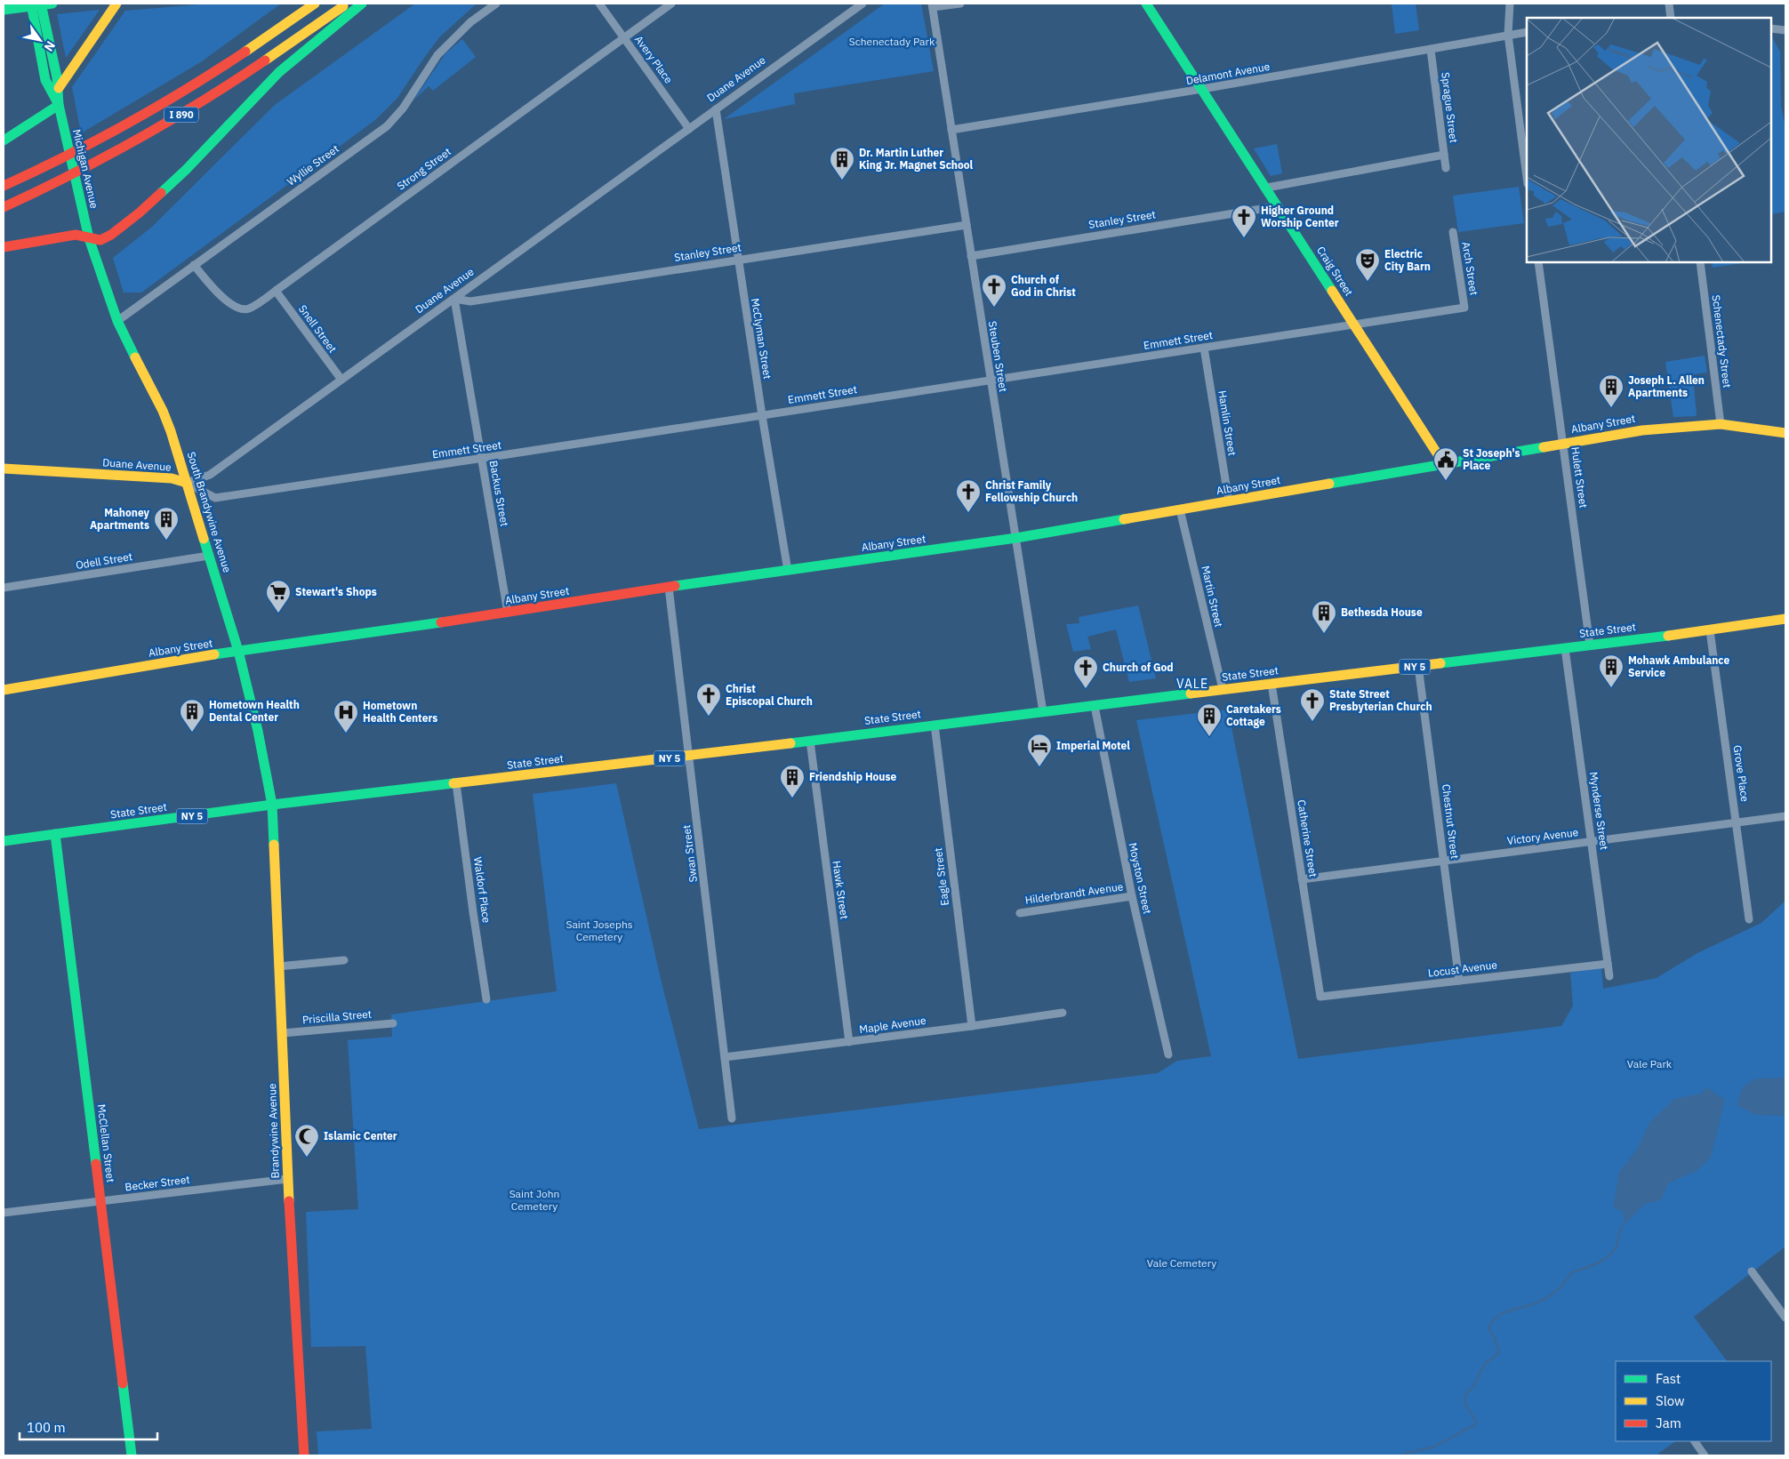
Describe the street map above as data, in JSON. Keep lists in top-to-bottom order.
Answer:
{
  "streets": {
    "main road": [
      "Duane Avenue",
      "I 890",
      "Michigan Avenue",
      "Craig Street",
      "Albany Street",
      "South Brandywine Avenue",
      "State Street",
      "NY 5",
      "Brandywine Avenue",
      "McClellan Street"
    ],
    "street": [
      "Avery Place",
      "Delamont Avenue",
      "Sprague Street",
      "Wyllie Street",
      "Strong Street",
      "Stanley Street",
      "Arch Street",
      "Snell Street",
      "McClyman Street",
      "Emmett Street",
      "Schenectady Street",
      "Steuben Street",
      "Hamlin Street",
      "Hulett Street",
      "Backus Street",
      "Odell Street",
      "Martin Street",
      "Grove Place",
      "Mynderse Street",
      "Chestnut Street",
      "Victory Avenue",
      "Catherine Street",
      "Swan Street",
      "Eagle Street",
      "Moyston Street",
      "Waldorf Place",
      "Hawk Street",
      "Hilderbrandt Avenue",
      "Locust Avenue",
      "Priscilla Street",
      "Maple Avenue",
      "Becker Street"
    ]
  },
  "crossings": [
    ["Avery Place", "Duane Avenue"],
    ["Avery Place", "Strong Street"],
    ["Delamont Avenue", "Sprague Street"],
    ["Delamont Avenue", "Craig Street"],
    ["Delamont Avenue", "Steuben Street"],
    ["Duane Avenue", "Stanley Street"],
    ["Duane Avenue", "Snell Street"],
    ["Duane Avenue", "McClyman Street"],
    ["Duane Avenue", "Emmett Street"],
    ["Duane Avenue", "Backus Street"],
    ["Duane Avenue", "South Brandywine Avenue"],
    ["Wyllie Street", "Strong Street"],
    ["Wyllie Street", "South Brandywine Avenue"],
    ["Michigan Avenue", "South Brandywine Avenue"],
    ["Strong Street", "Snell Street"],
    ["Stanley Street", "Craig Street"],
    ["Stanley Street", "McClyman Street"],
    ["Stanley Street", "Steuben Street"],
    ["Stanley Street", "Backus Street"],
    ["Arch Street", "Emmett Street"],
    ["Craig Street", "Emmett Street"],
    ["Craig Street", "Albany Street"],
    ["McClyman Street", "Emmett Street"],
    ["McClyman Street", "Albany Street"],
    ["Emmett Street", "Steuben Street"],
    ["Emmett Street", "Hamlin Street"],
    ["Emmett Street", "Backus Street"],
    ["Emmett Street", "South Brandywine Avenue"],
    ["Schenectady Street", "Albany Street"],
    ["Steuben Street", "Albany Street"],
    ["Steuben Street", "State Street"],
    ["Hamlin Street", "Albany Street"],
    ["Albany Street", "Hulett Street"],
    ["Albany Street", "Backus Street"],
    ["Albany Street", "South Brandywine Avenue"],
    ["Albany Street", "Martin Street"],
    ["Albany Street", "Swan Street"],
    ["Hulett Street", "State Street"],
    ["South Brandywine Avenue", "Odell Street"],
    ["South Brandywine Avenue", "State Street"],
    ["South Brandywine Avenue", "Brandywine Avenue"],
    ["Martin Street", "State Street"],
    ["State Street", "Grove Place"],
    ["State Street", "Mynderse Street"],
    ["State Street", "Chestnut Street"],
    ["State Street", "Catherine Street"],
    ["State Street", "Swan Street"],
    ["State Street", "Eagle Street"],
    ["State Street", "Moyston Street"],
    ["State Street", "Waldorf Place"],
    ["State Street", "Hawk Street"],
    ["State Street", "Brandywine Avenue"],
    ["State Street", "McClellan Street"],
    ["Grove Place", "Victory Avenue"],
    ["Mynderse Street", "Victory Avenue"],
    ["Mynderse Street", "Locust Avenue"],
    ["Chestnut Street", "Victory Avenue"],
    ["Chestnut Street", "Locust Avenue"],
    ["Victory Avenue", "Catherine Street"],
    ["Catherine Street", "Locust Avenue"],
    ["Swan Street", "Maple Avenue"],
    ["Eagle Street", "Maple Avenue"],
    ["Moyston Street", "Hilderbrandt Avenue"],
    ["Hawk Street", "Maple Avenue"],
    ["Priscilla Street", "Brandywine Avenue"],
    ["Brandywine Avenue", "Becker Street"],
    ["McClellan Street", "Becker Street"]
  ],
  "districts": ["VALE"],
  "parks": [
    "Schenectady Park",
    "Saint Josephs Cemetery",
    "Vale Park",
    "Saint John Cemetery",
    "Vale Cemetery"
  ],
  "places": {
    "building": [
      "Dr. Martin Luther King Jr. Magnet School",
      "Joseph L. Allen Apartments",
      "Mahoney Apartments",
      "Bethesda House",
      "Mohawk Ambulance Service",
      "Hometown Health Dental Center",
      "Caretakers Cottage",
      "Friendship House"
    ],
    "church": [
      "Higher Ground Worship Center",
      "Church of God in Christ",
      "Christ Family Fellowship Church",
      "Church of God",
      "Christ Episcopal Church",
      "State Street Presbyterian Church"
    ],
    "theatre": ["Electric City Barn"],
    "public building": ["St Joseph's Place"],
    "supermarket": ["Stewart's Shops"],
    "hospital": ["Hometown Health Centers"],
    "hotel": ["Imperial Motel"],
    "mosque": ["Islamic Center"]
  },
  "legend": ["Fast", "Slow", "Jam"],
  "scale_bar": "100 m",
  "north": "bottom right"
}
